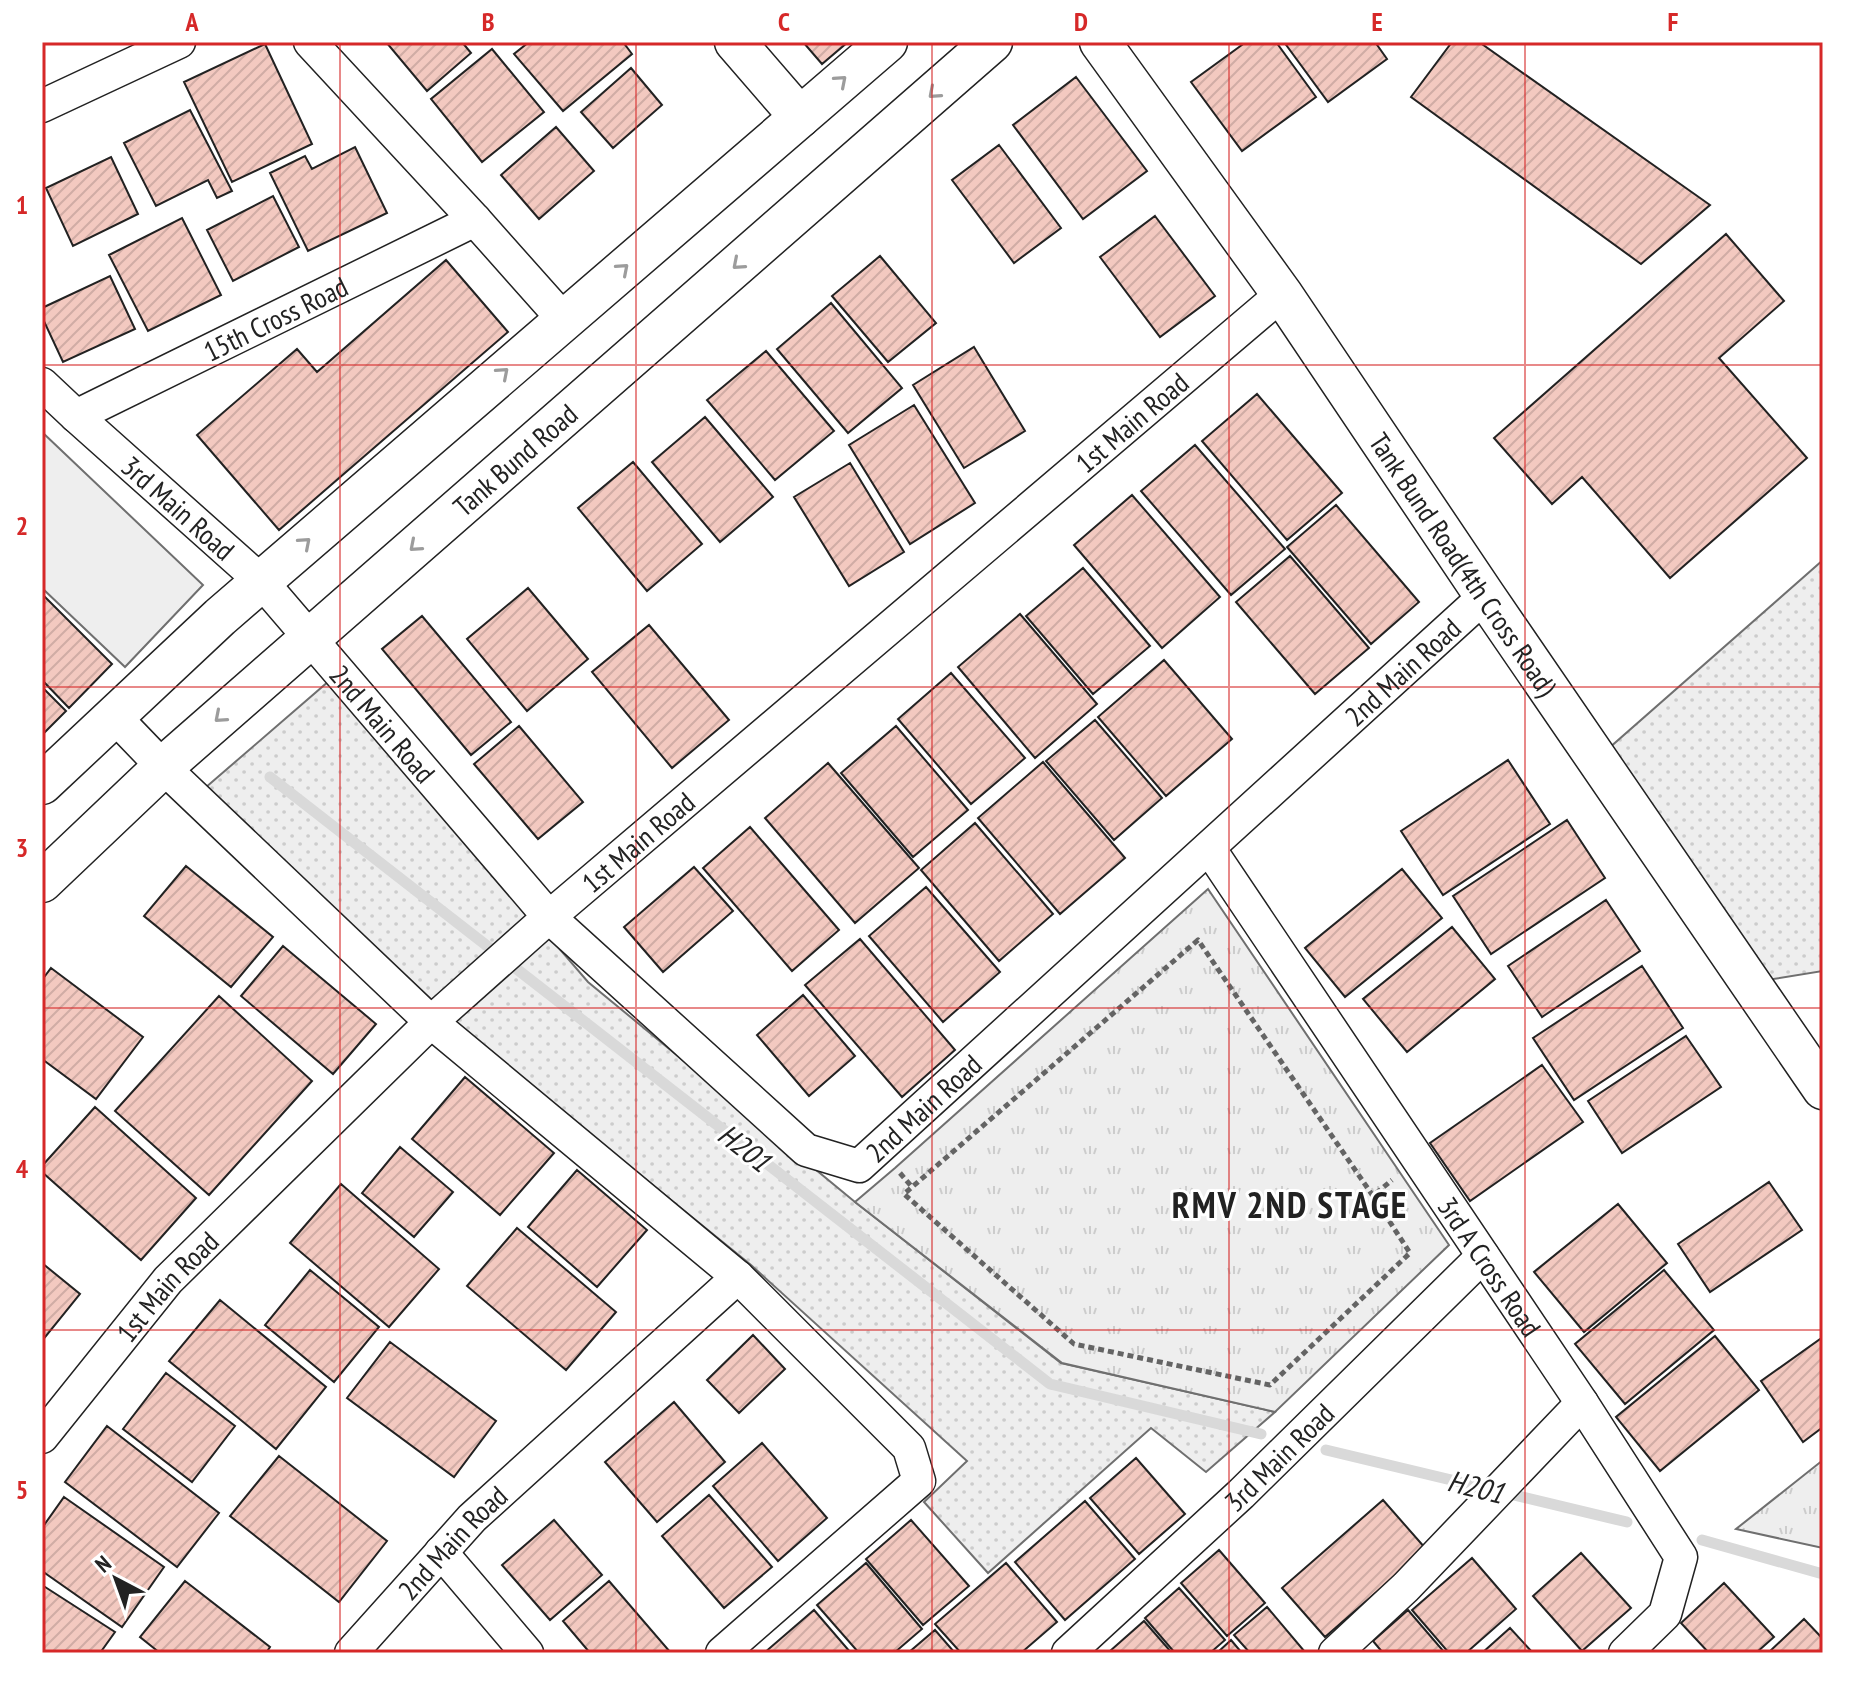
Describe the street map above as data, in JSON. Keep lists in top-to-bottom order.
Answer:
{
  "streets": {
    "street": [
      "15th Cross Road",
      "1st Main Road",
      "Tank Bund Road",
      "3rd Main Road",
      "Tank Bund Road(4th Cross Road)",
      "2nd Main Road",
      "3rd A Cross Road"
    ]
  },
  "crossings": [
    ["15th Cross Road", "3rd Main Road"],
    ["1st Main Road", "Tank Bund Road(4th Cross Road)"],
    ["1st Main Road", "2nd Main Road"],
    ["Tank Bund Road", "3rd Main Road"],
    ["Tank Bund Road", "2nd Main Road"],
    ["3rd Main Road", "2nd Main Road"],
    ["3rd Main Road", "3rd A Cross Road"],
    ["Tank Bund Road(4th Cross Road)", "2nd Main Road"],
    ["2nd Main Road", "3rd A Cross Road"]
  ],
  "districts": ["RMV 2ND STAGE"],
  "water": ["H201"],
  "north": "top left",
  "grid": {
    "columns": [
      "A",
      "B",
      "C",
      "D",
      "E",
      "F"
    ],
    "rows": [
      "1",
      "2",
      "3",
      "4",
      "5"
    ]
  }
}
